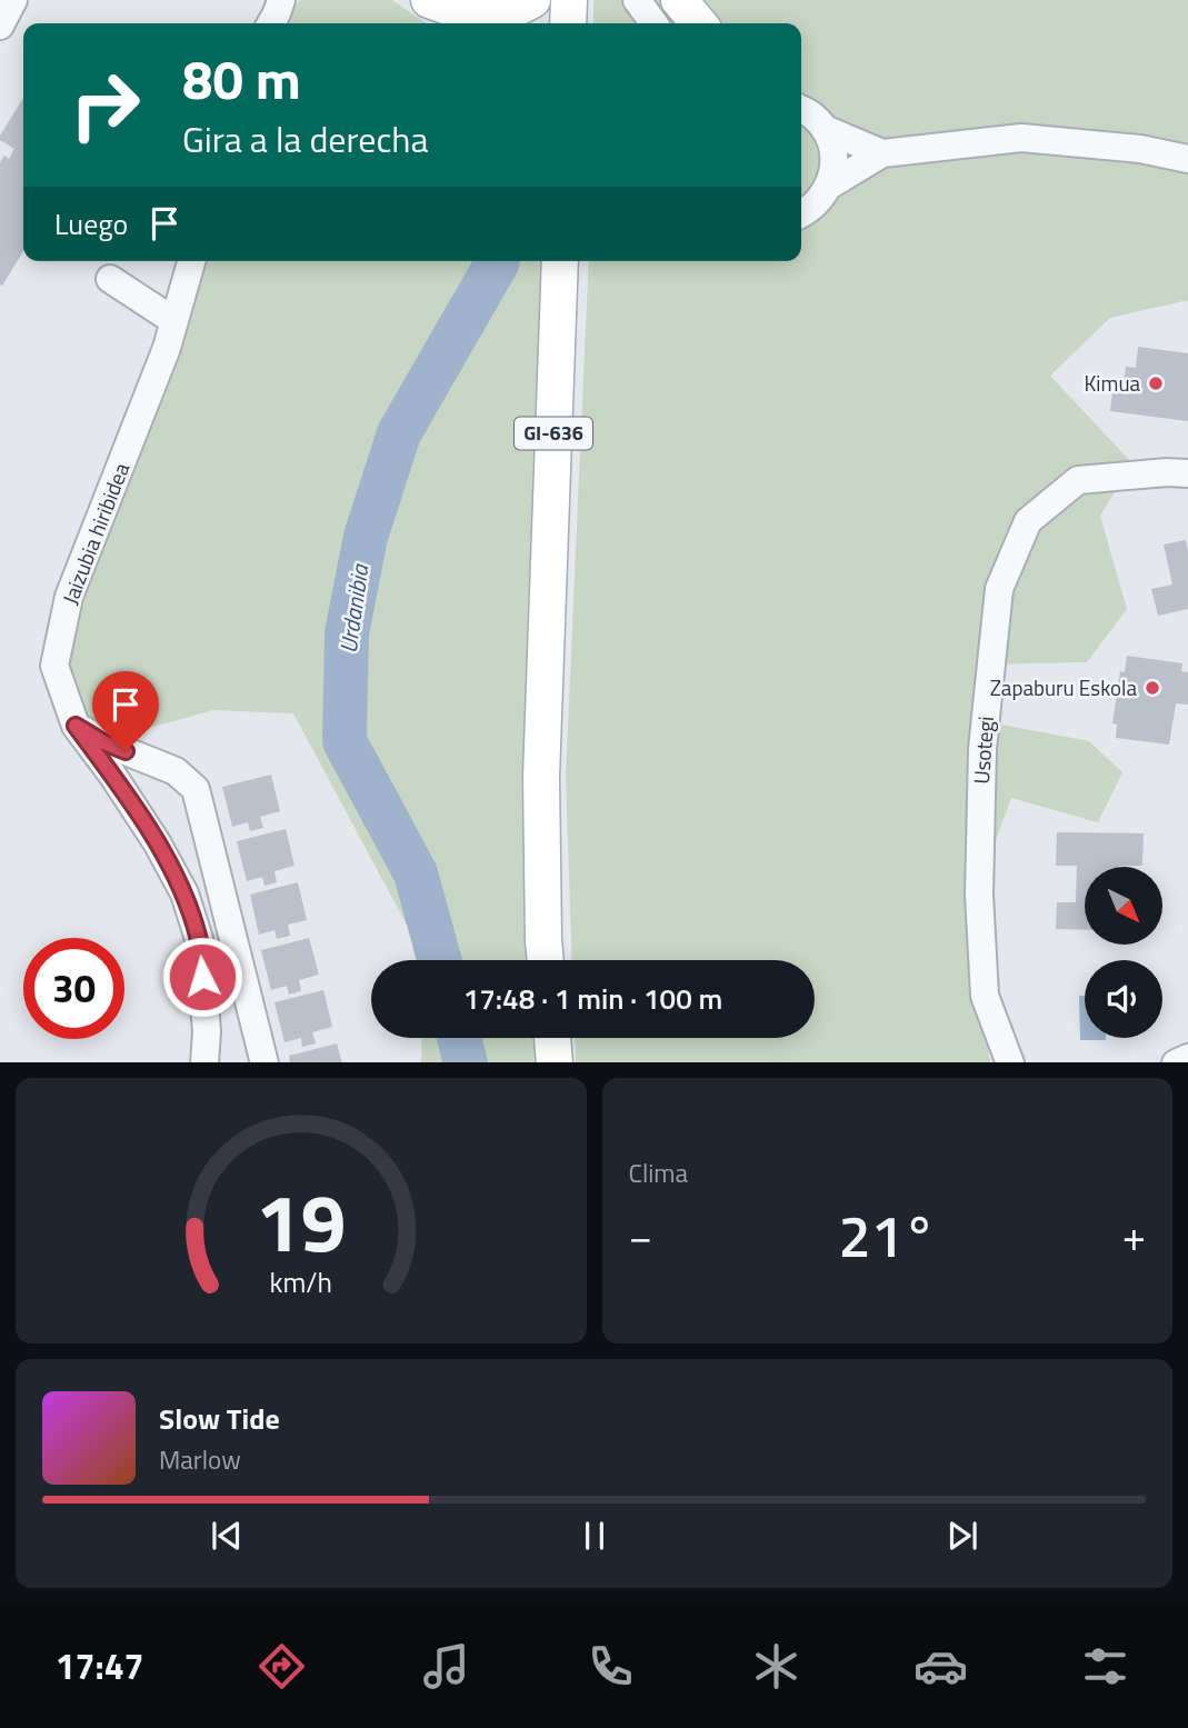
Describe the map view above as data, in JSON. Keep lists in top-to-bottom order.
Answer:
{
  "streets": {
    "main road": ["GI-636"],
    "street": ["Jaizubia hiribidea", "Usotegi"]
  },
  "water": ["Urdanibia"],
  "places": ["Kimua", "Zapaburu Eskola"],
  "north": "bottom right",
  "page": {
    "turn": ["80 m", "Gira a la derecha"],
    "then": "Luego",
    "limit": "30",
    "trip": "17:48 · 1 min · 100 m",
    "tile": "Clima",
    "heat": ["−", "21°", "+"],
    "song": ["Slow Tide", "Marlow"],
    "tabs": "17:47",
    "gauge": ["19", "km/h"]
  }
}
